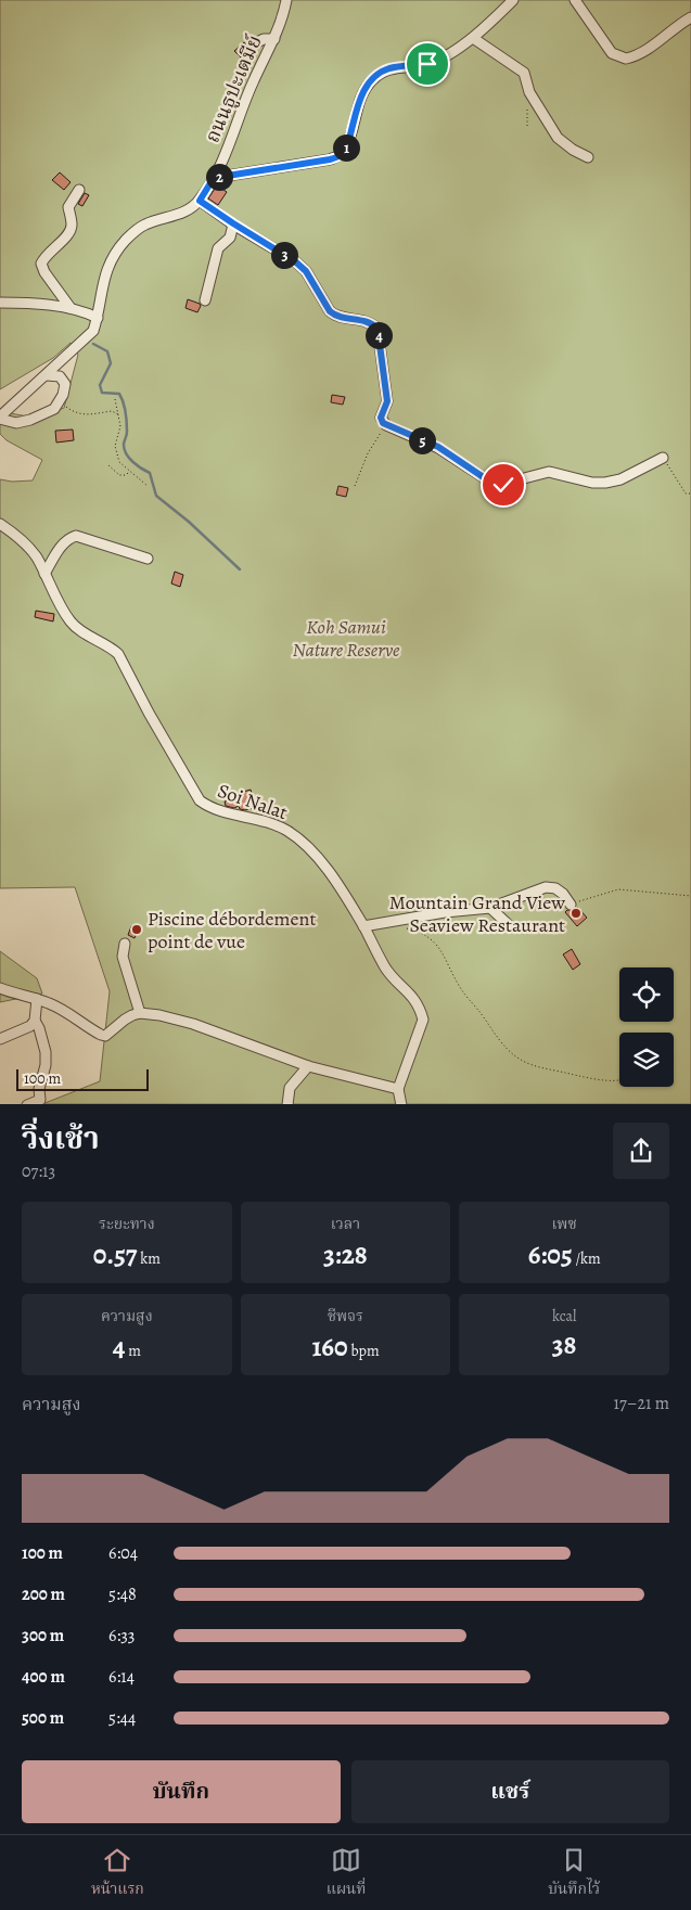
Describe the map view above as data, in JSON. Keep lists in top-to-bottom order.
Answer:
{
  "streets": {
    "street": ["ถนนธูปะเตมีย์", "Soi Nalat"]
  },
  "parks": ["Koh Samui Nature Reserve"],
  "places": ["Mountain Grand View Seaview Restaurant", "Piscine débordement point de vue"],
  "scale_bar": "100 m",
  "page": {
    "pins": [
      "1",
      "2",
      "3",
      "4",
      "5"
    ],
    "scale": "100 m",
    "heading": ["วิ่งเช้า", "07:13"],
    "stats": [
      ["ระยะทาง", "0.57 km"],
      ["เวลา", "3:28"],
      ["เพซ", "6:05 /km"],
      ["ความสูง", "4 m"],
      ["ชีพจร", "160 bpm"],
      ["kcal", "38"]
    ],
    "chart": ["ความสูง", "17–21 m"],
    "list": [
      {
        "name": "100 m",
        "note": "6:04"
      },
      {
        "name": "200 m",
        "note": "5:48"
      },
      {
        "name": "300 m",
        "note": "6:33"
      },
      {
        "name": "400 m",
        "note": "6:14"
      },
      {
        "name": "500 m",
        "note": "5:44"
      }
    ],
    "buttons": ["บันทึก", "แชร์"],
    "tabs": ["หน้าแรก", "แผนที่", "บันทึกไว้"]
  }
}
